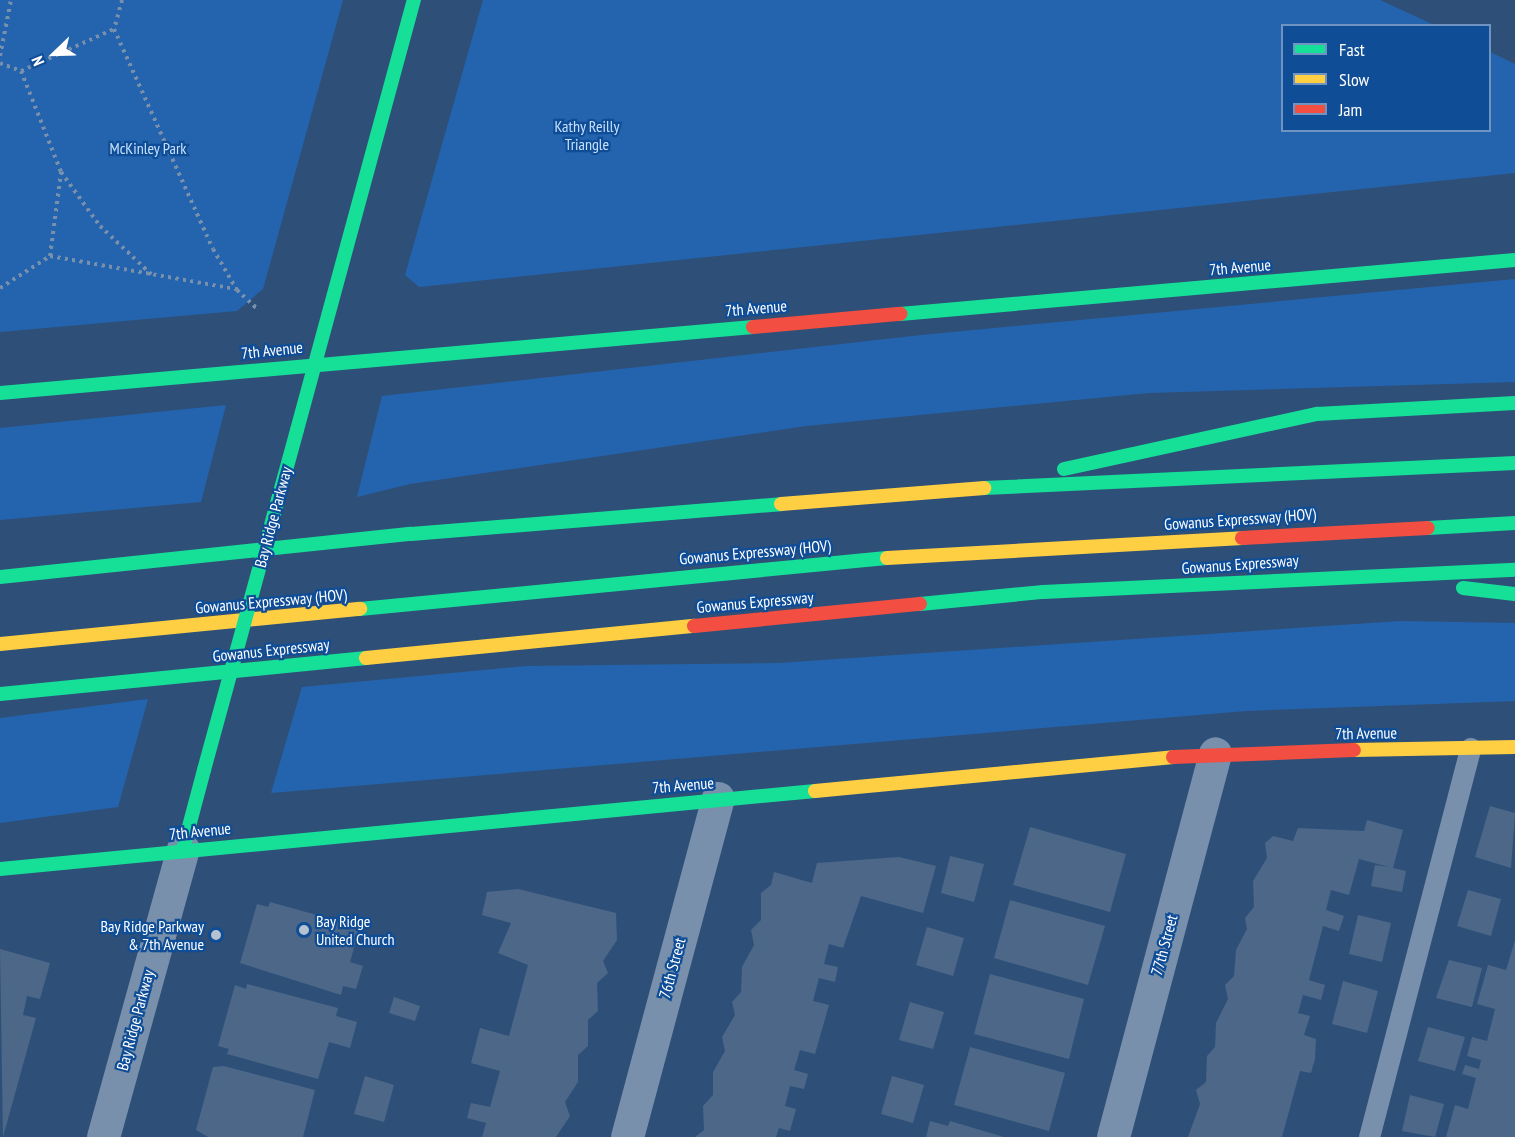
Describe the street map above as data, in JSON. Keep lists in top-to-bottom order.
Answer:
{
  "streets": {
    "main road": [
      "7th Avenue",
      "Bay Ridge Parkway",
      "Gowanus Expressway (HOV)",
      "Gowanus Expressway"
    ],
    "street": ["77th Street", "76th Street"]
  },
  "crossings": [
    ["7th Avenue", "Bay Ridge Parkway"],
    ["7th Avenue", "77th Street"],
    ["7th Avenue", "76th Street"]
  ],
  "parks": ["Kathy Reilly Triangle", "McKinley Park"],
  "places": ["Bay Ridge United Church", "Bay Ridge Parkway & 7th Avenue"],
  "legend": ["Fast", "Slow", "Jam"],
  "north": "bottom left"
}
